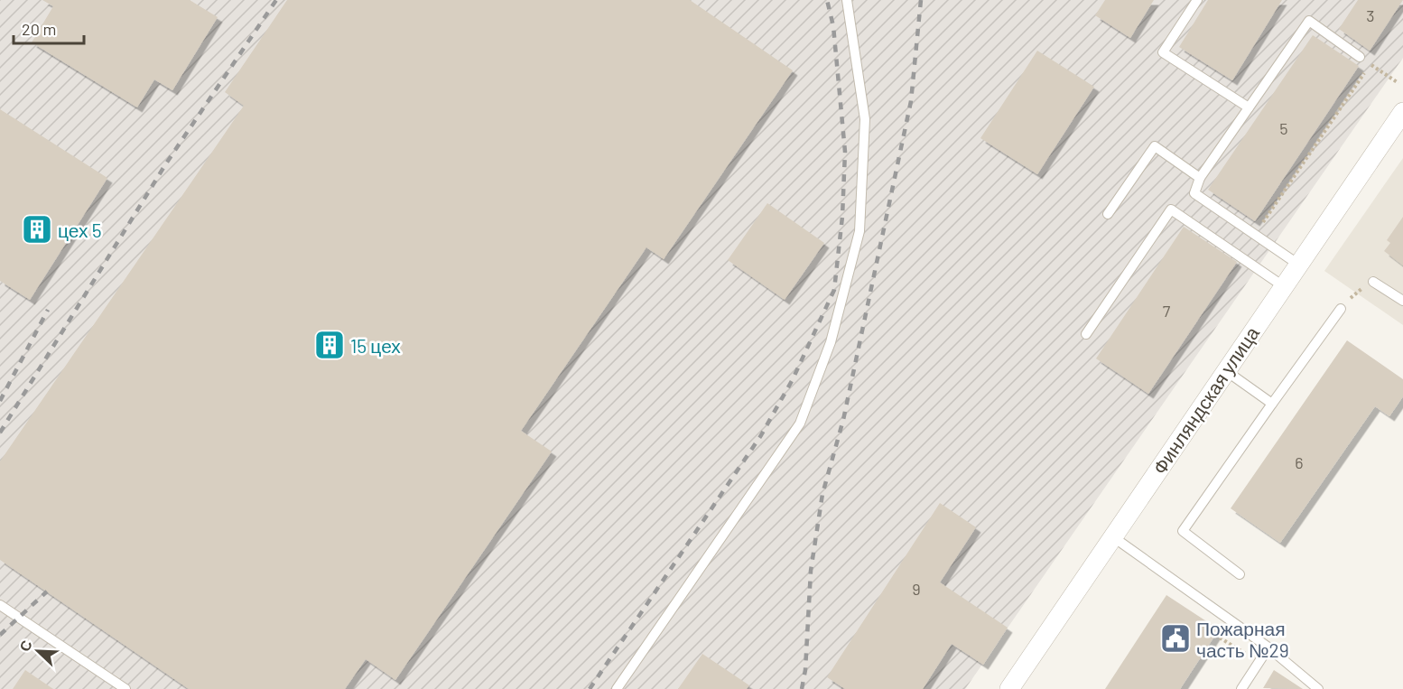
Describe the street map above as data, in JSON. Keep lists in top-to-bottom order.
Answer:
{
  "streets": {
    "street": ["Финляндская улица"]
  },
  "places": {
    "building": ["цех 5", "15 цех"],
    "public building": ["Пожарная часть №29"]
  },
  "house_numbers": [
    "3",
    "5",
    "7",
    "6",
    "9"
  ],
  "scale_bar": "20 m",
  "north": "top left"
}
